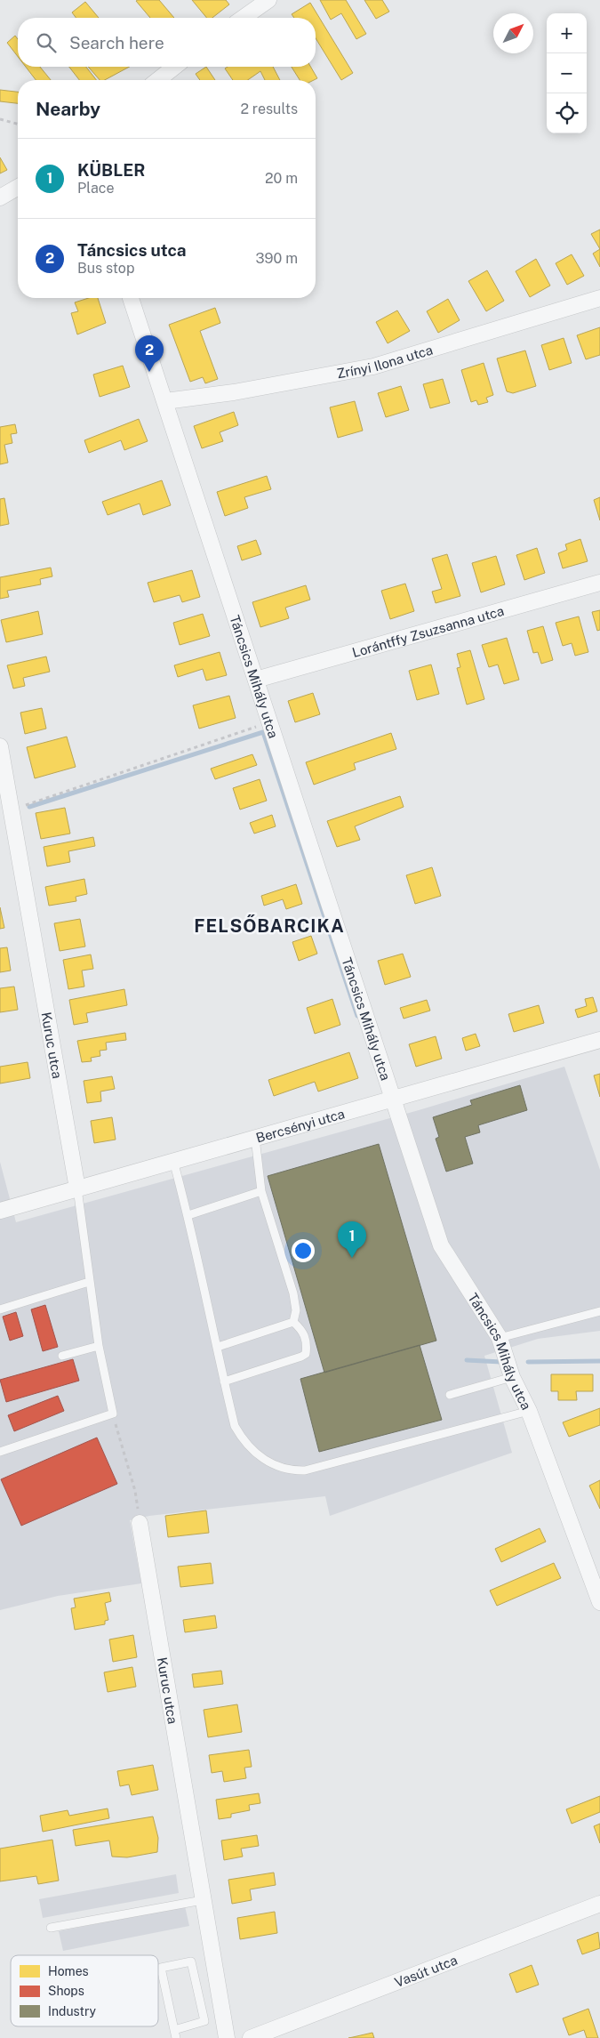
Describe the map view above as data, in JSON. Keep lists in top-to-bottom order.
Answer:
{
  "streets": {
    "street": [
      "Zrínyi Ilona utca",
      "Lorántffy Zsuzsanna utca",
      "Táncsics Mihály utca",
      "Kuruc utca",
      "Bercsényi utca",
      "Vasút utca"
    ]
  },
  "crossings": [
    ["Zrínyi Ilona utca", "Táncsics Mihály utca"],
    ["Lorántffy Zsuzsanna utca", "Táncsics Mihály utca"],
    ["Táncsics Mihály utca", "Bercsényi utca"],
    ["Kuruc utca", "Bercsényi utca"]
  ],
  "districts": ["FELSŐBARCIKA"],
  "legend": ["Homes", "Shops", "Industry"],
  "north": "top right",
  "page": {
    "map_buttons": ["+", "−"],
    "search": "Search here",
    "heading": ["Nearby", "2 results"],
    "list": [
      {
        "mark": "1",
        "name": "KÜBLER",
        "note": "Place",
        "value": "20 m"
      },
      {
        "mark": "2",
        "name": "Táncsics utca",
        "note": "Bus stop",
        "value": "390 m"
      }
    ],
    "pins": ["2", "1"]
  }
}
